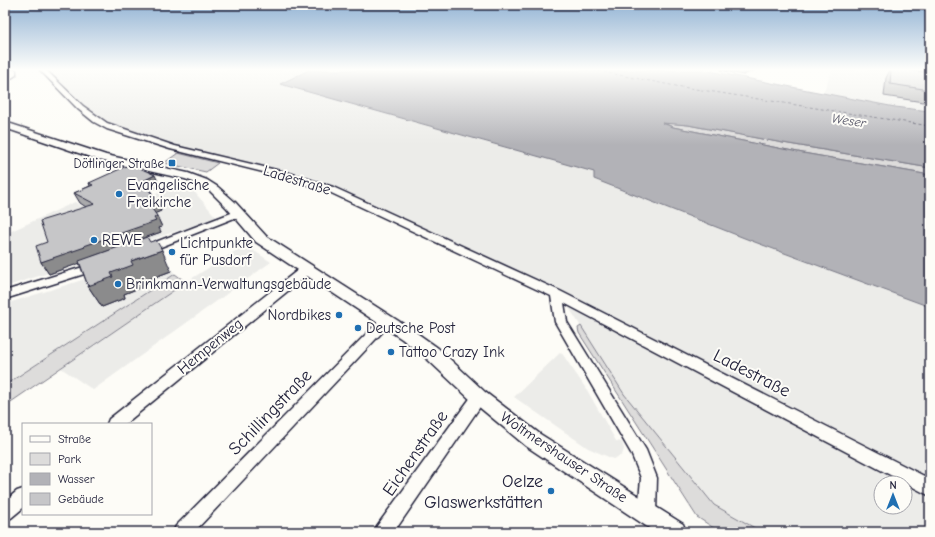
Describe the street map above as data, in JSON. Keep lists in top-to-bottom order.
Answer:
{
  "streets": {
    "street": [
      "Ladestraße",
      "Hempenweg",
      "Schillingstraße",
      "Eichenstraße",
      "Woltmershauser Straße"
    ]
  },
  "crossings": [
    ["Hempenweg", "Woltmershauser Straße"],
    ["Schillingstraße", "Woltmershauser Straße"],
    ["Eichenstraße", "Woltmershauser Straße"]
  ],
  "water": ["Weser"],
  "places": {
    "transit": ["Dötlinger Straße"],
    "other": [
      "Evangelische Freikirche",
      "REWE",
      "Lichtpunkte für Pusdorf",
      "Brinkmann-Verwaltungsgebäude",
      "Nordbikes",
      "Deutsche Post",
      "Tattoo Crazy Ink",
      "Oelze Glaswerkstätten"
    ]
  },
  "legend": [
    "Straße",
    "Park",
    "Wasser",
    "Gebäude"
  ],
  "north": "top"
}
